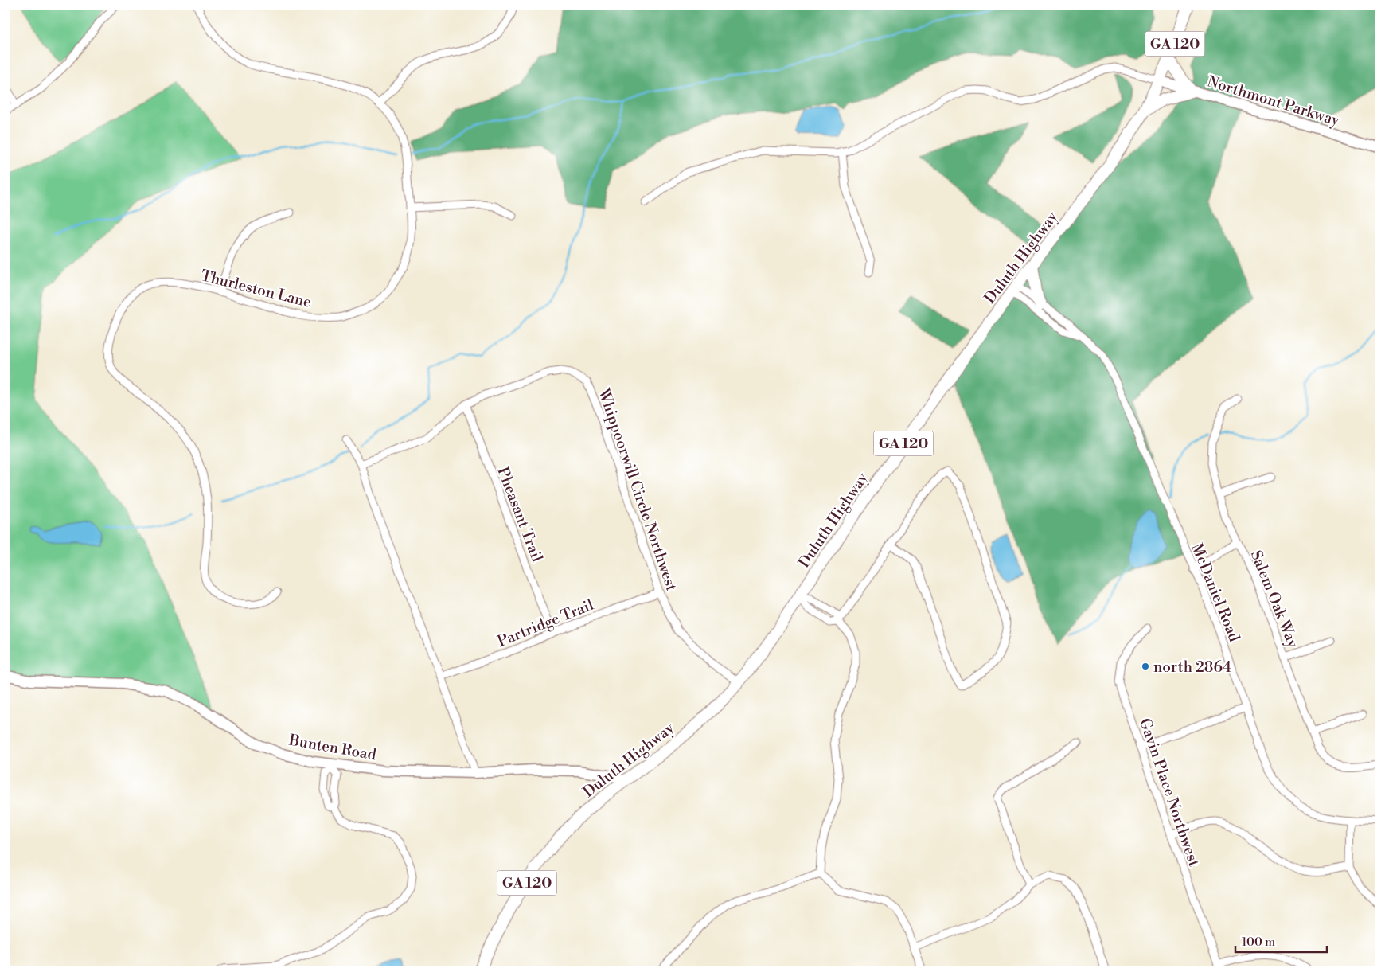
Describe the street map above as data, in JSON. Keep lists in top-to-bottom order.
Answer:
{
  "streets": {
    "main road": ["GA 120", "Duluth Highway"],
    "street": [
      "Northmont Parkway",
      "Thurleston Lane",
      "Whippoorwill Circle Northwest",
      "Pheasant Trail",
      "McDaniel Road",
      "Salem Oak Way",
      "Partridge Trail",
      "Bunten Road",
      "Gavin Place Northwest"
    ]
  },
  "crossings": [
    ["Northmont Parkway", "Duluth Highway"],
    ["Duluth Highway", "Whippoorwill Circle Northwest"],
    ["Duluth Highway", "McDaniel Road"],
    ["Duluth Highway", "Bunten Road"],
    ["Whippoorwill Circle Northwest", "Pheasant Trail"],
    ["Whippoorwill Circle Northwest", "Partridge Trail"],
    ["Pheasant Trail", "Partridge Trail"]
  ],
  "places": ["north 2864"],
  "scale_bar": "100 m"
}
